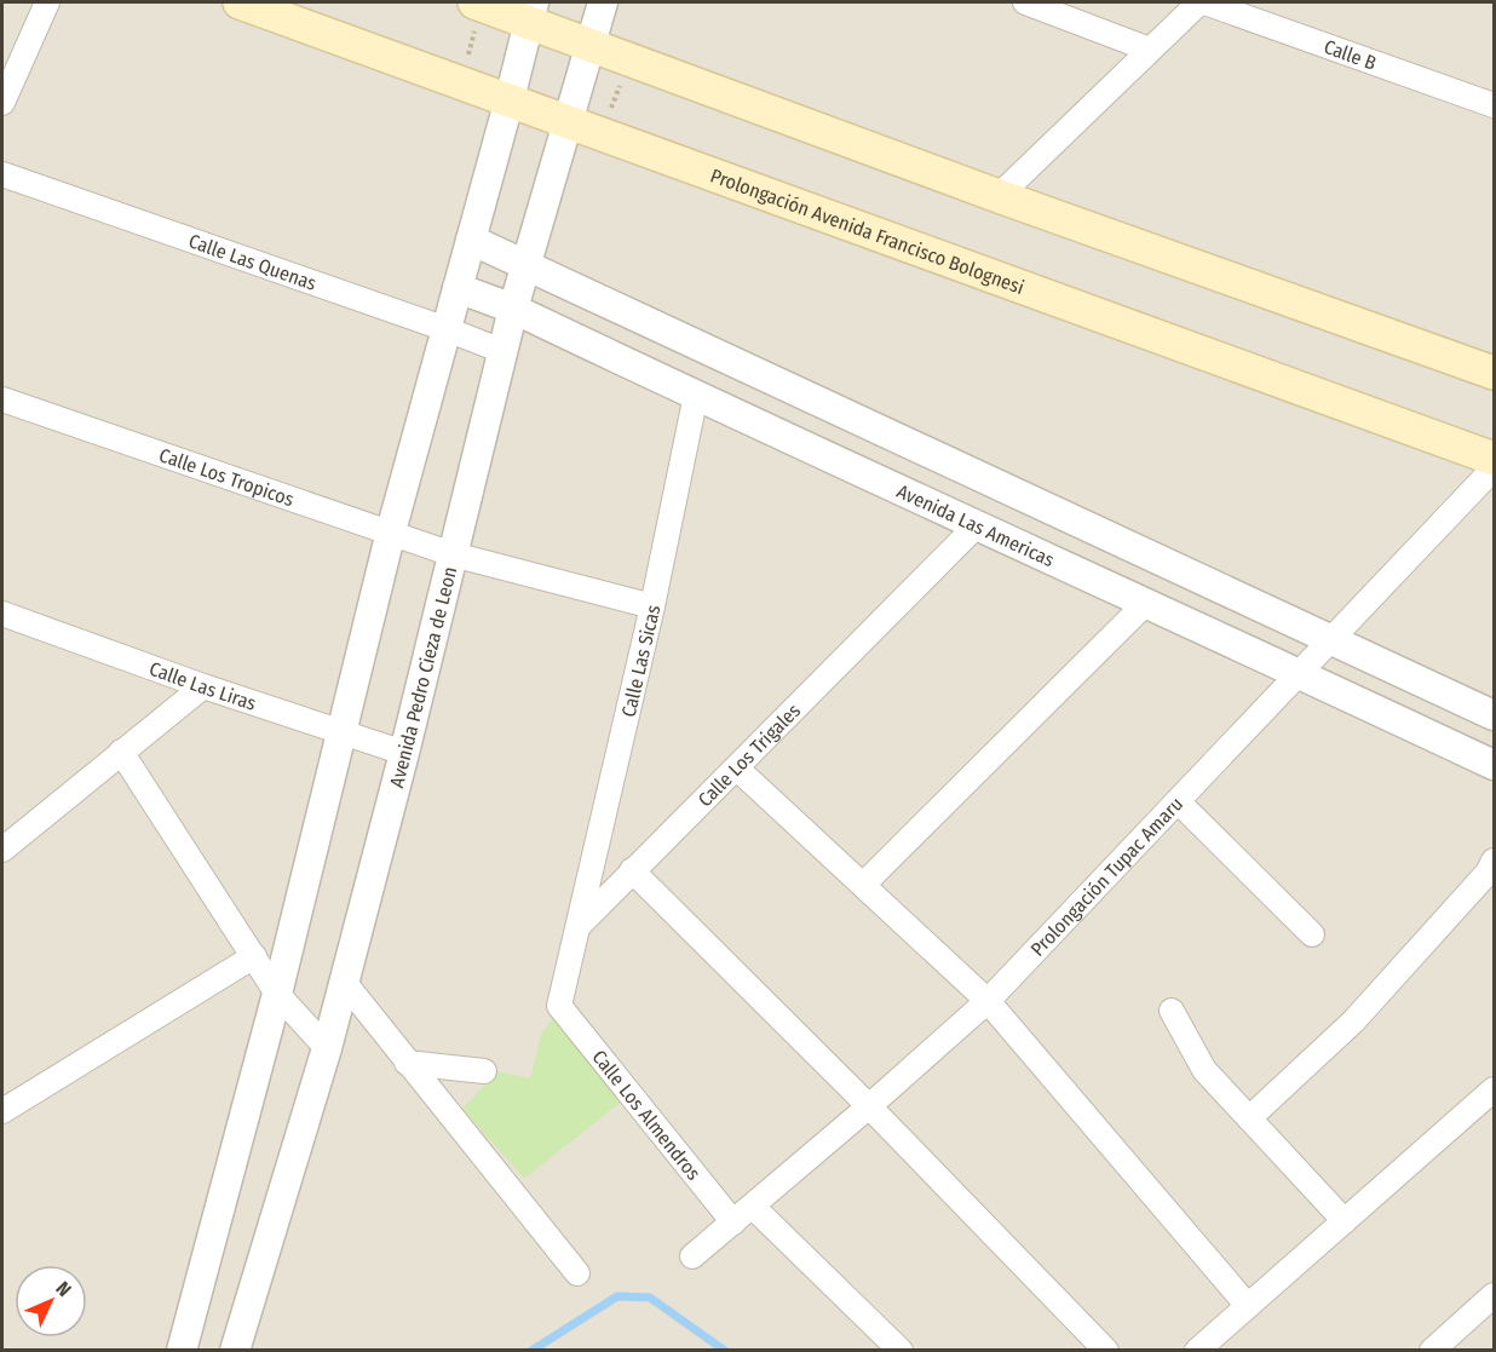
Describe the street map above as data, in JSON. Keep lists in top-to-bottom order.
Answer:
{
  "streets": {
    "main road": ["Prolongación Avenida Francisco Bolognesi"],
    "street": [
      "Calle B",
      "Calle Las Quenas",
      "Calle Los Tropicos",
      "Avenida Las Americas",
      "Calle Las Sicas",
      "Avenida Pedro Cieza de Leon",
      "Calle Las Liras",
      "Calle Los Trigales",
      "Prolongación Tupac Amaru",
      "Calle Los Almendros"
    ]
  },
  "crossings": [
    ["Prolongación Avenida Francisco Bolognesi", "Avenida Pedro Cieza de Leon"],
    ["Calle Las Quenas", "Avenida Pedro Cieza de Leon"],
    ["Calle Los Tropicos", "Calle Las Sicas"],
    ["Calle Los Tropicos", "Avenida Pedro Cieza de Leon"],
    ["Avenida Las Americas", "Calle Las Sicas"],
    ["Avenida Las Americas", "Avenida Pedro Cieza de Leon"],
    ["Avenida Las Americas", "Calle Los Trigales"],
    ["Avenida Las Americas", "Prolongación Tupac Amaru"],
    ["Calle Las Sicas", "Calle Los Trigales"],
    ["Calle Las Sicas", "Calle Los Almendros"],
    ["Avenida Pedro Cieza de Leon", "Calle Las Liras"],
    ["Calle Los Trigales", "Calle Los Almendros"],
    ["Prolongación Tupac Amaru", "Calle Los Almendros"]
  ],
  "north": "top right"
}
